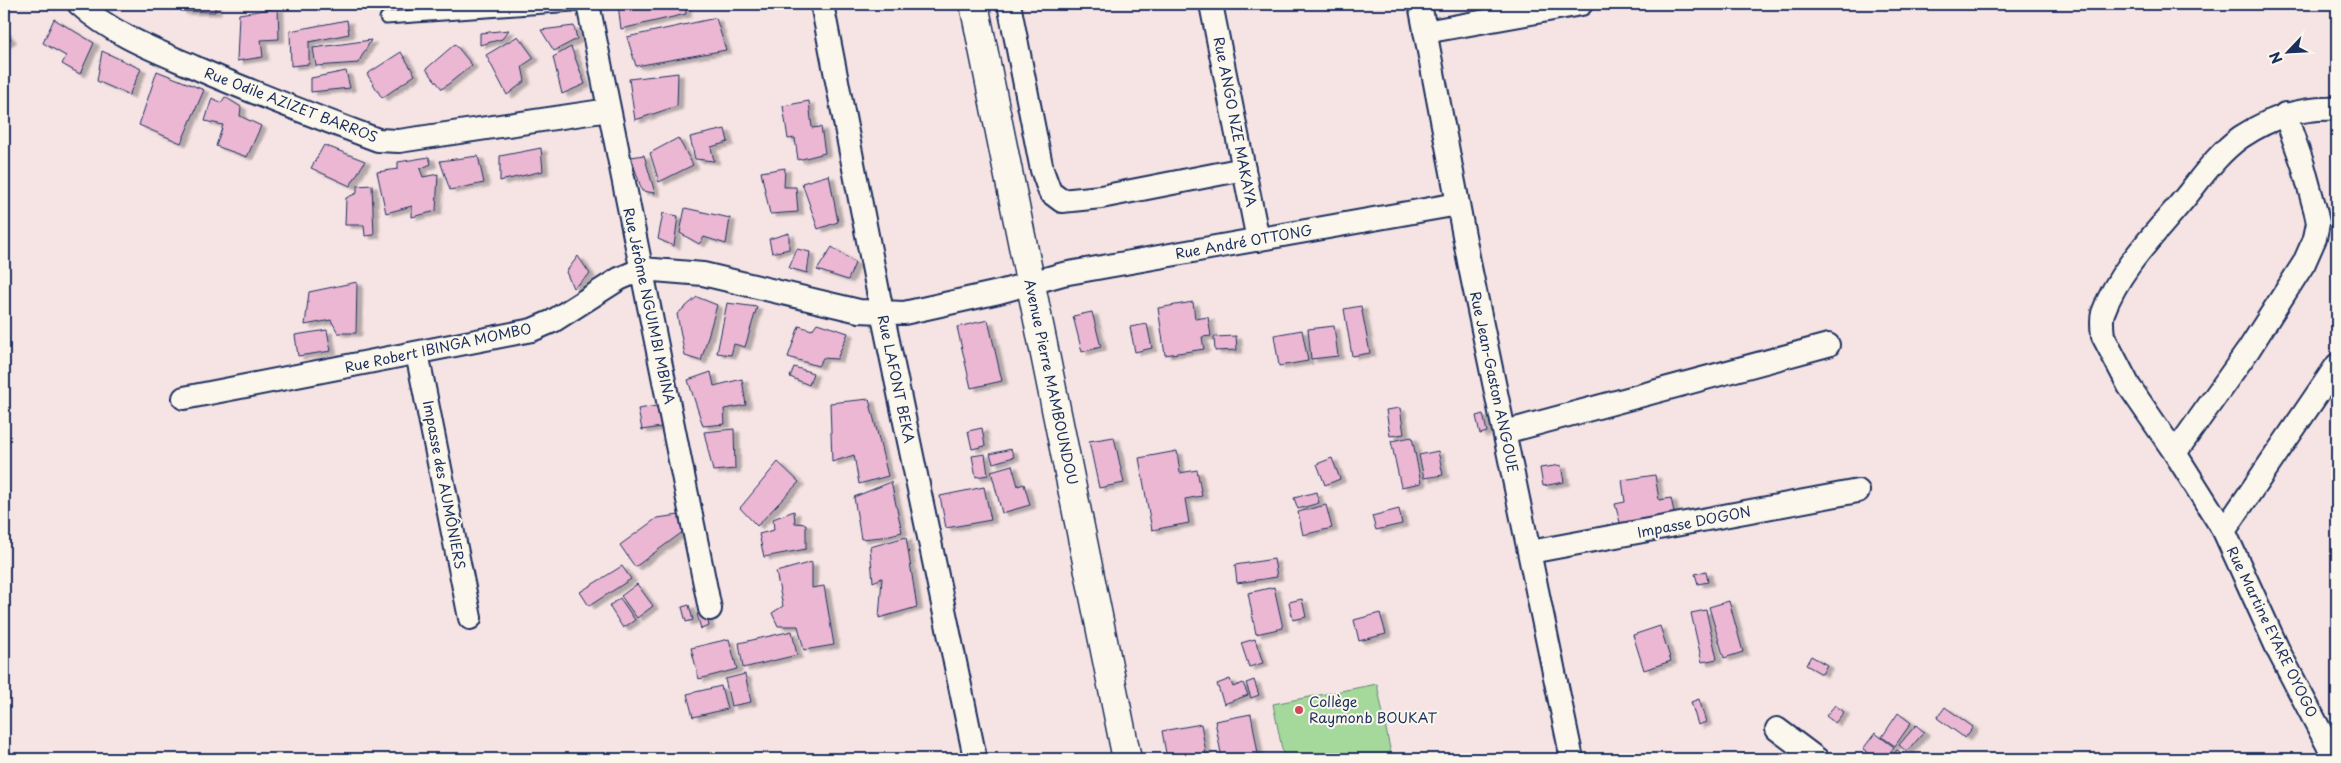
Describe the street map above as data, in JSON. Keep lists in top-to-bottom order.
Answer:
{
  "streets": {
    "street": [
      "Rue Odile AZIZET BARROS",
      "Rue ANGO NZE MAKAYA",
      "Rue André OTTONG",
      "Rue Jérôme NGUIMBI MBINA",
      "Rue Robert IBINGA MOMBO",
      "Rue LAFONT BEKA",
      "Avenue Pierre MAMBOUNDOU",
      "Rue Jean-Gaston ANGOUE",
      "Impasse des AUMÔNIERS",
      "Impasse DOGON",
      "Rue Martine EYARE OYOGO"
    ]
  },
  "crossings": [
    ["Rue Odile AZIZET BARROS", "Rue Jérôme NGUIMBI MBINA"],
    ["Rue ANGO NZE MAKAYA", "Rue André OTTONG"],
    ["Rue André OTTONG", "Rue Robert IBINGA MOMBO"],
    ["Rue André OTTONG", "Avenue Pierre MAMBOUNDOU"],
    ["Rue André OTTONG", "Rue Jean-Gaston ANGOUE"],
    ["Rue Jérôme NGUIMBI MBINA", "Rue Robert IBINGA MOMBO"],
    ["Rue Robert IBINGA MOMBO", "Rue LAFONT BEKA"],
    ["Rue Robert IBINGA MOMBO", "Avenue Pierre MAMBOUNDOU"],
    ["Rue Robert IBINGA MOMBO", "Impasse des AUMÔNIERS"],
    ["Rue Jean-Gaston ANGOUE", "Impasse DOGON"]
  ],
  "places": ["Collège Raymonb BOUKAT"],
  "north": "bottom left"
}
